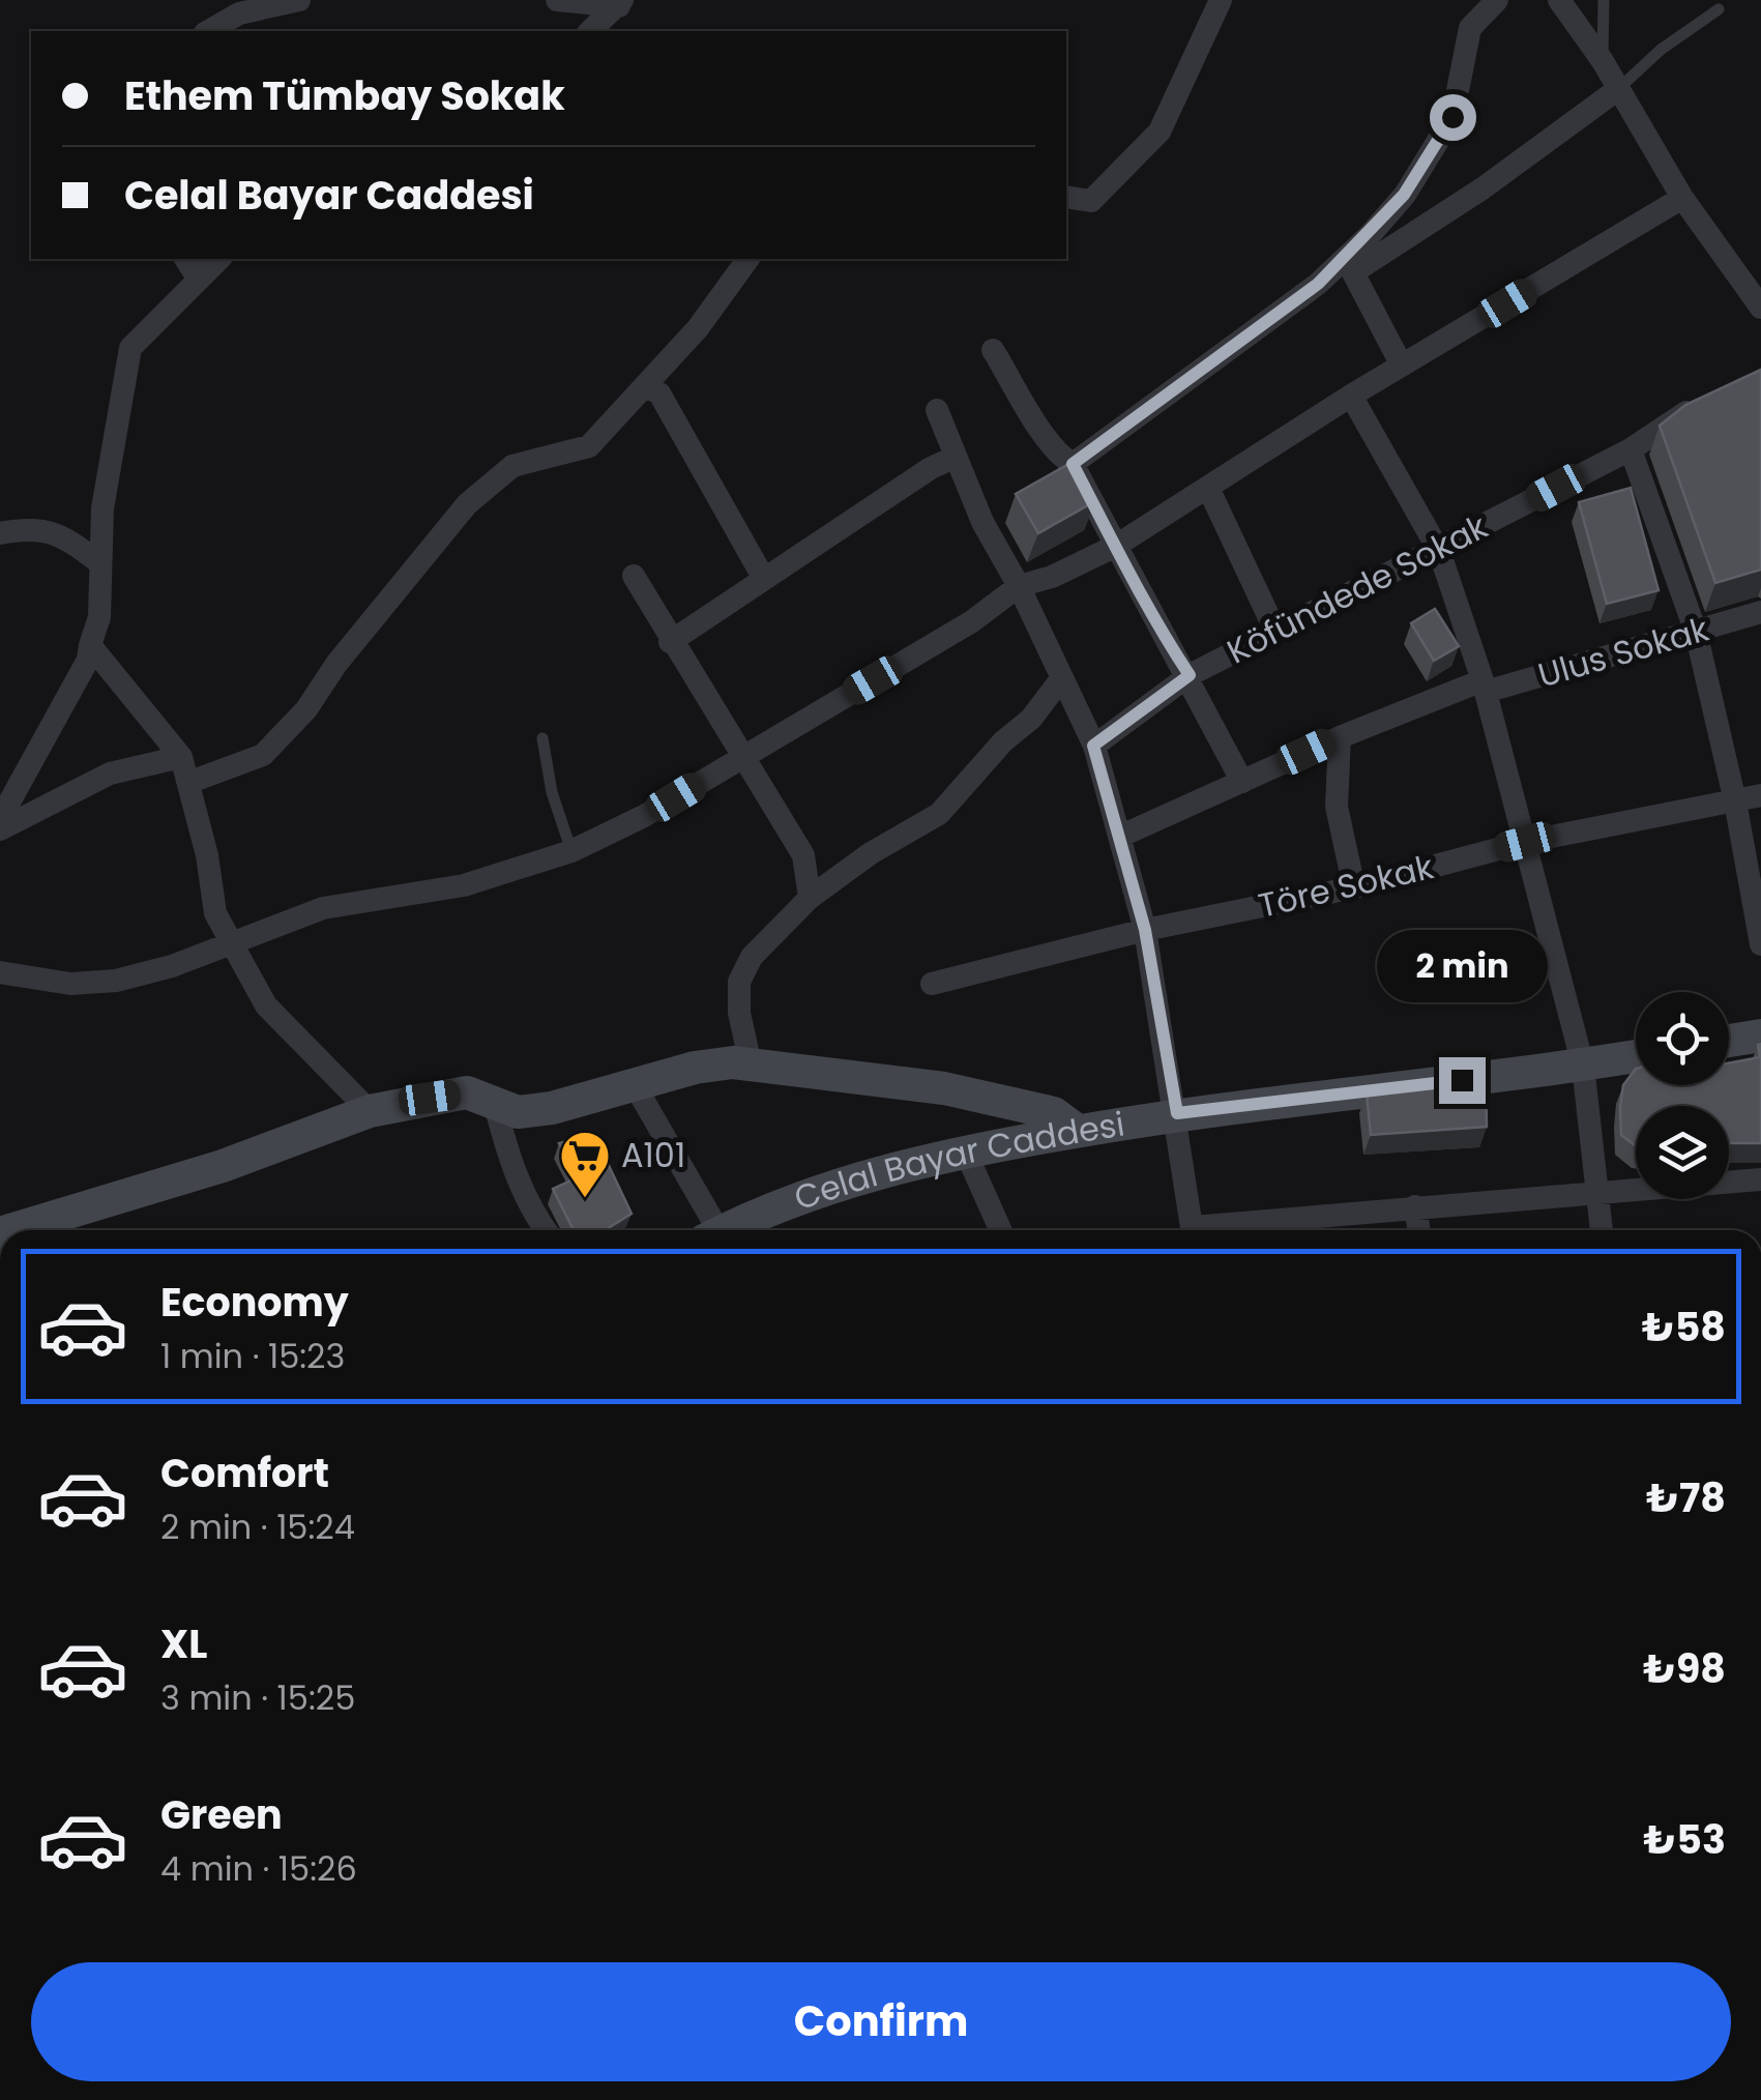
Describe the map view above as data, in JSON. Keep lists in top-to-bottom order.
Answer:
{
  "streets": {
    "street": [
      "Köfündede Sokak",
      "Ulus Sokak",
      "Töre Sokak",
      "Celal Bayar Caddesi"
    ]
  },
  "places": {
    "supermarket": ["A101"]
  },
  "page": {
    "banner": ["Ethem Tümbay Sokak", "Celal Bayar Caddesi"],
    "bubble": "2 min",
    "list": [
      {
        "name": "Economy",
        "note": "1 min · 15:23",
        "value": "₺58"
      },
      {
        "name": "Comfort",
        "note": "2 min · 15:24",
        "value": "₺78"
      },
      {
        "name": "XL",
        "note": "3 min · 15:25",
        "value": "₺98"
      },
      {
        "name": "Green",
        "note": "4 min · 15:26",
        "value": "₺53"
      }
    ],
    "buttons": "Confirm"
  }
}
